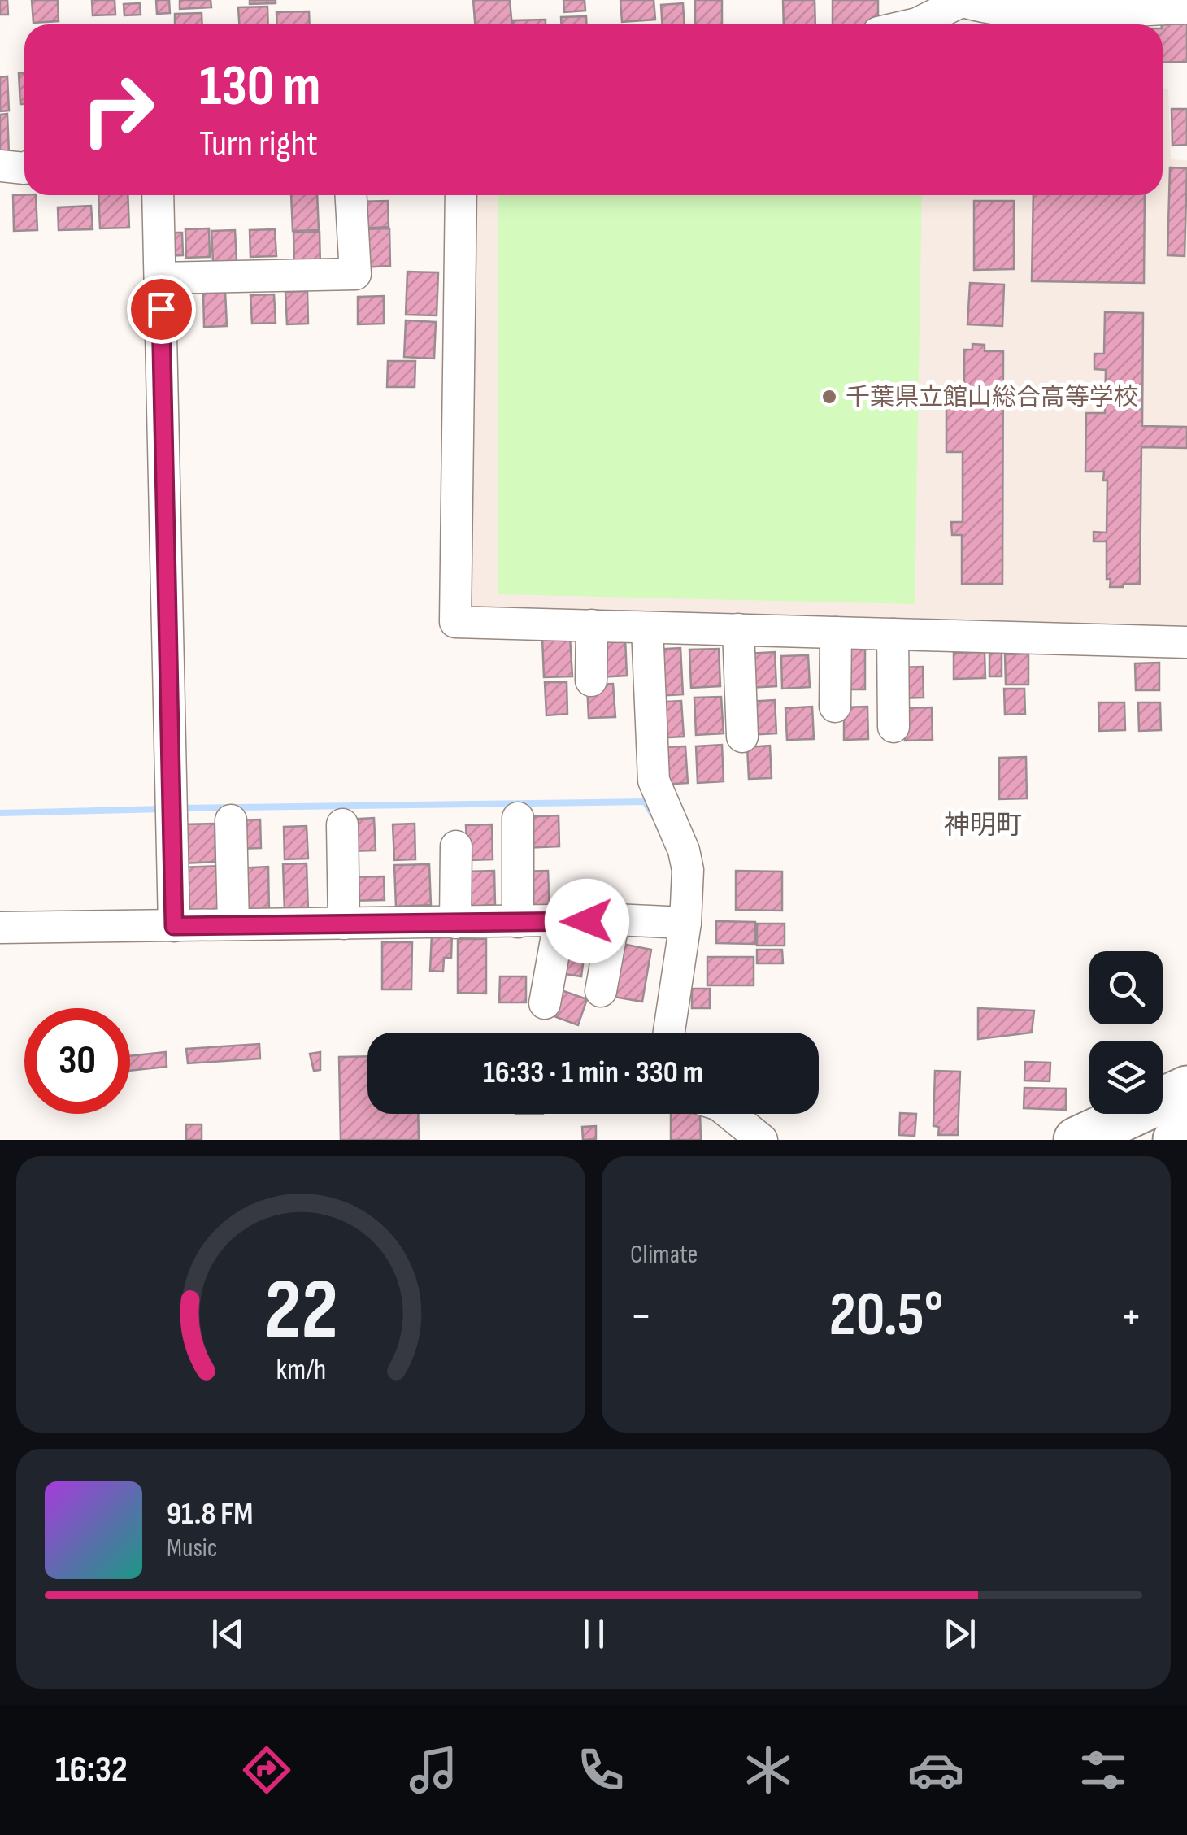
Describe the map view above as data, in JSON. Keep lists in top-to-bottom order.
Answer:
{
  "districts": ["神明町"],
  "places": ["千葉県立館山総合高等学校"],
  "page": {
    "turn": ["130 m", "Turn right"],
    "limit": "30",
    "trip": "16:33 · 1 min · 330 m",
    "tile": "Climate",
    "heat": ["−", "20.5°", "+"],
    "song": ["91.8 FM", "Music"],
    "tabs": "16:32",
    "gauge": ["22", "km/h"]
  }
}
